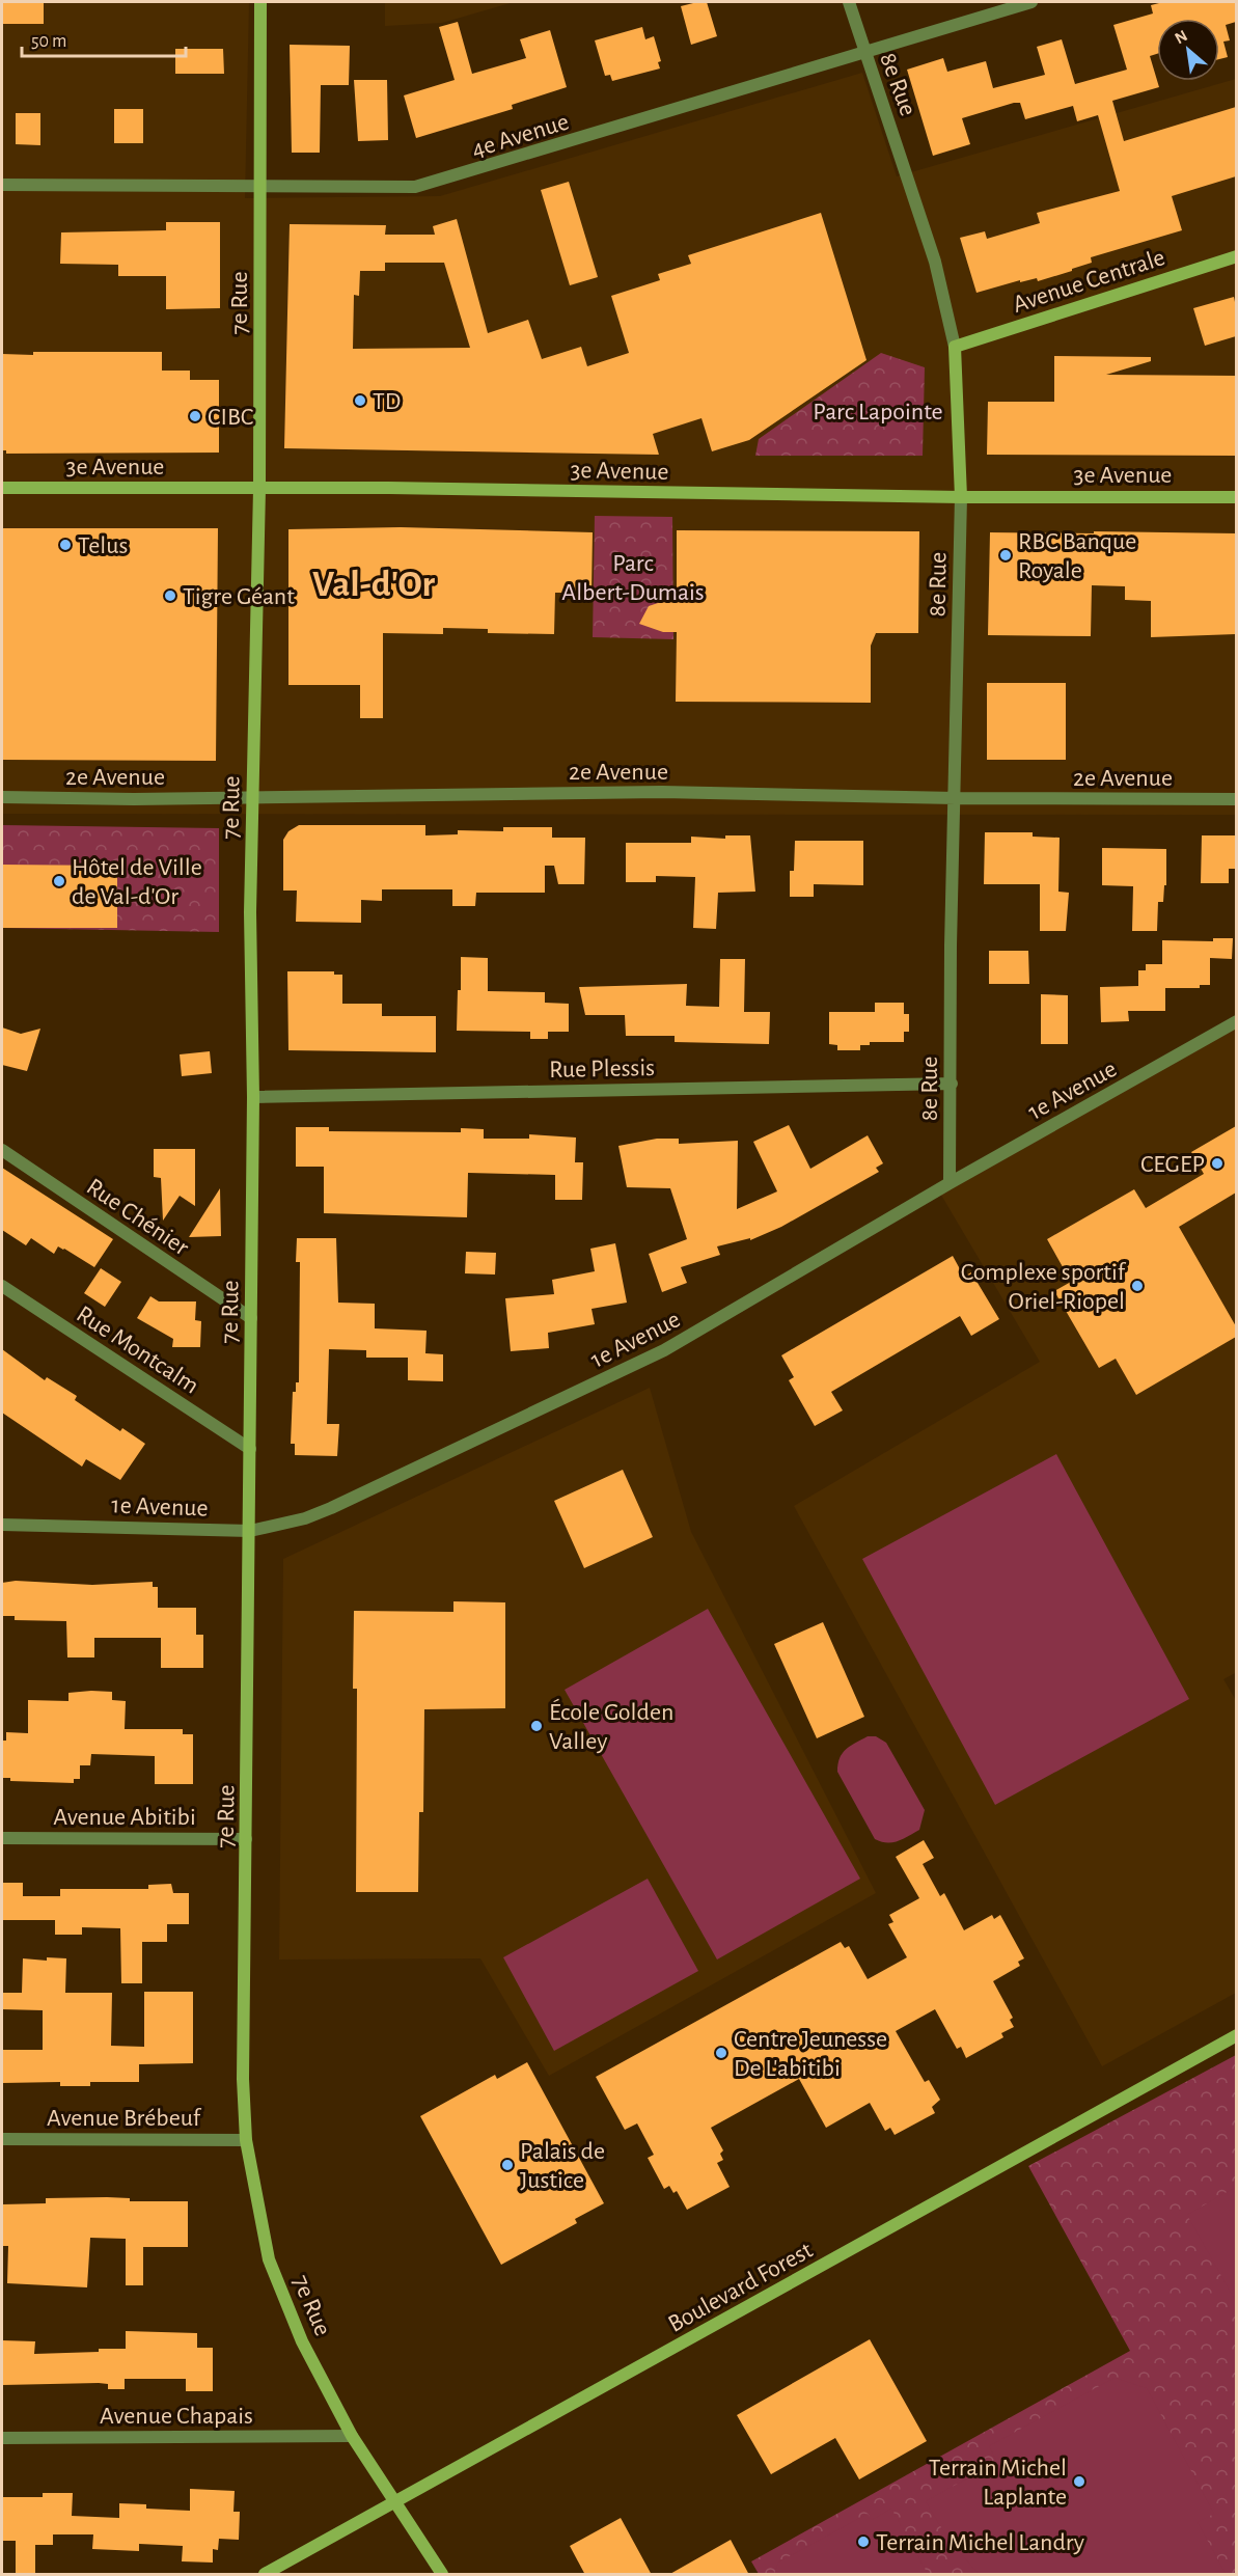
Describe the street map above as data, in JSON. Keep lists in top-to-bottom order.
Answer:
{
  "streets": {
    "street": [
      "8e Rue",
      "4e Avenue",
      "Avenue Centrale",
      "7e Rue",
      "3e Avenue",
      "2e Avenue",
      "Rue Plessis",
      "1e Avenue",
      "Rue Chénier",
      "Rue Montcalm",
      "Avenue Abitibi",
      "Avenue Brébeuf",
      "Boulevard Forest",
      "Avenue Chapais"
    ]
  },
  "crossings": [
    ["8e Rue", "4e Avenue"],
    ["8e Rue", "Avenue Centrale"],
    ["8e Rue", "3e Avenue"],
    ["8e Rue", "2e Avenue"],
    ["8e Rue", "Rue Plessis"],
    ["8e Rue", "1e Avenue"],
    ["4e Avenue", "7e Rue"],
    ["7e Rue", "3e Avenue"],
    ["7e Rue", "2e Avenue"],
    ["7e Rue", "Rue Plessis"],
    ["7e Rue", "1e Avenue"],
    ["7e Rue", "Rue Chénier"],
    ["7e Rue", "Rue Montcalm"],
    ["7e Rue", "Avenue Abitibi"],
    ["7e Rue", "Avenue Brébeuf"],
    ["7e Rue", "Boulevard Forest"],
    ["7e Rue", "Avenue Chapais"]
  ],
  "districts": ["Val-d'Or"],
  "parks": ["Parc Lapointe", "Parc Albert-Dumais"],
  "places": [
    "TD",
    "CIBC",
    "Telus",
    "RBC Banque Royale",
    "Tigre Géant",
    "Hôtel de Ville de Val-d'Or",
    "CEGEP",
    "Complexe sportif Oriel-Riopel",
    "École Golden Valley",
    "Centre Jeunesse De L'abitibi",
    "Palais de Justice",
    "Terrain Michel Laplante",
    "Terrain Michel Landry"
  ],
  "scale_bar": "50 m",
  "north": "top left"
}
